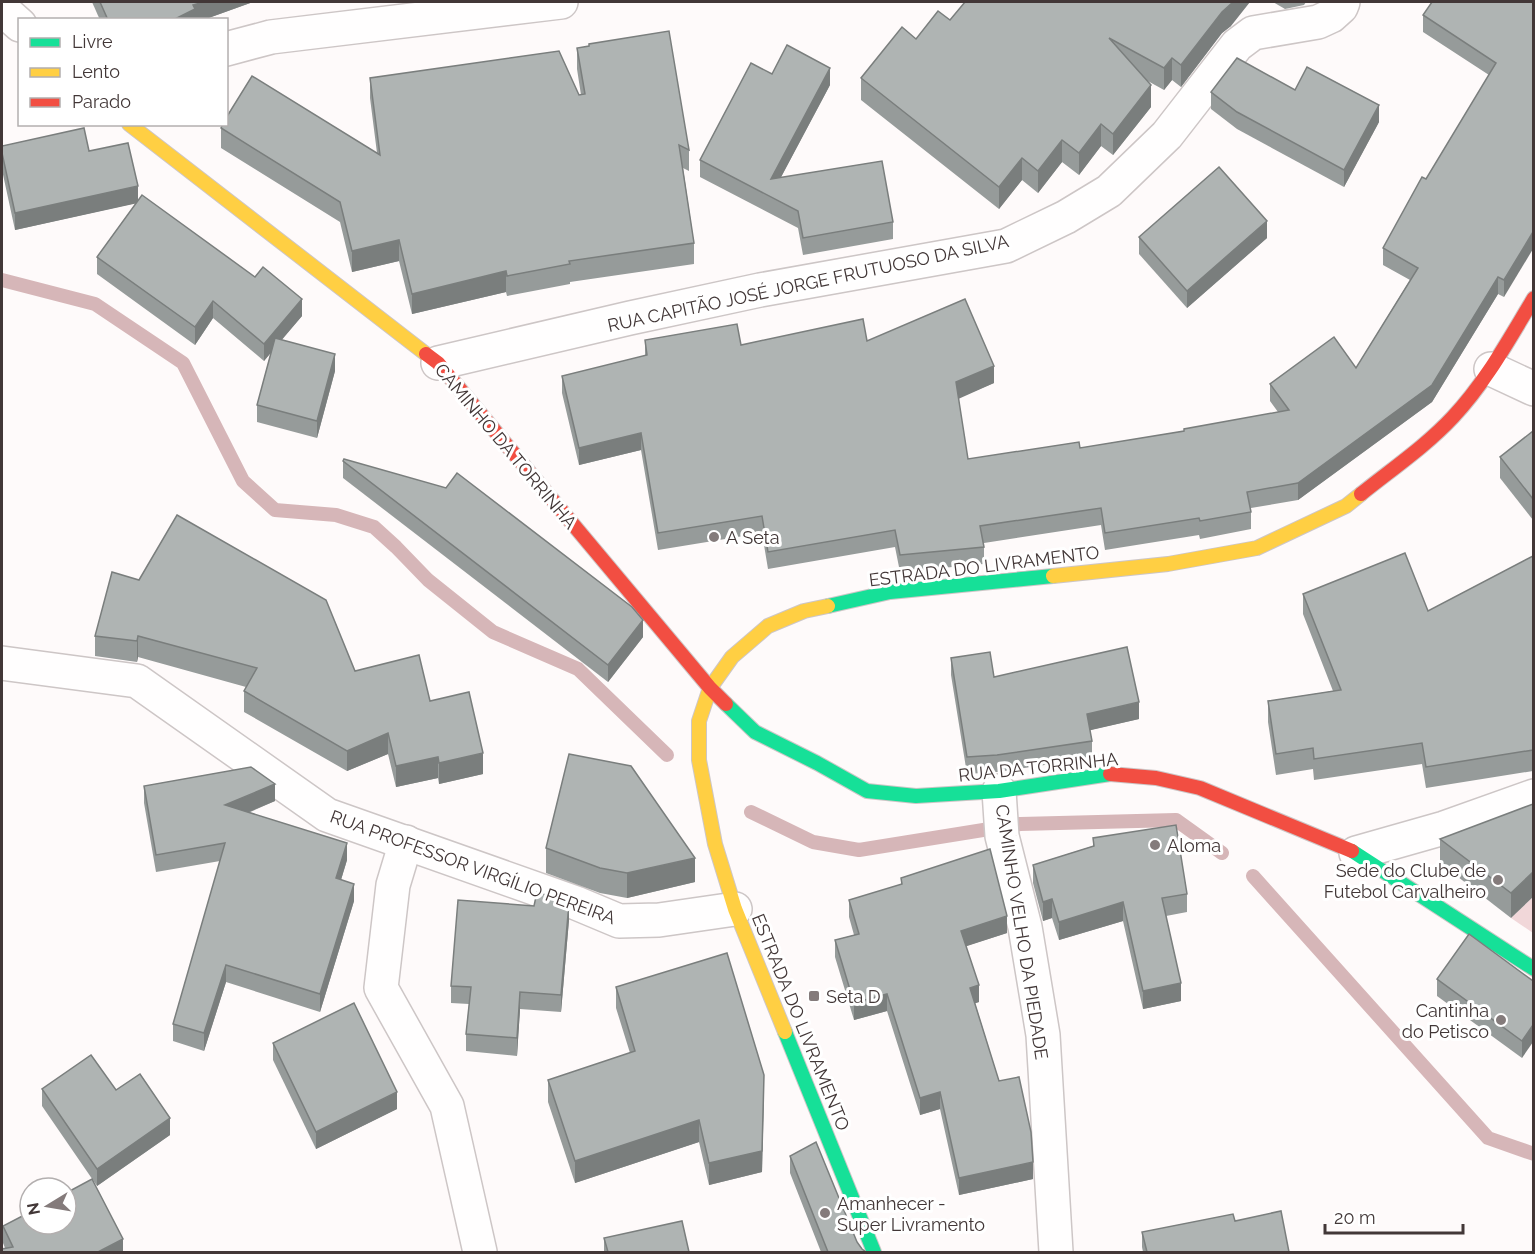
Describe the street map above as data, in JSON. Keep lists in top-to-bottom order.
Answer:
{
  "streets": {
    "street": [
      "RUA CAPITÃO JOSÉ JORGE FRUTUOSO DA SILVA",
      "CAMINHO DA TORRINHA",
      "ESTRADA DO LIVRAMENTO",
      "RUA DA TORRINHA",
      "RUA PROFESSOR VIRGÍLIO PEREIRA",
      "CAMINHO VELHO DA PIEDADE"
    ]
  },
  "crossings": [
    ["RUA CAPITÃO JOSÉ JORGE FRUTUOSO DA SILVA", "CAMINHO DA TORRINHA"],
    ["CAMINHO DA TORRINHA", "ESTRADA DO LIVRAMENTO"],
    ["CAMINHO DA TORRINHA", "RUA DA TORRINHA"],
    ["ESTRADA DO LIVRAMENTO", "RUA DA TORRINHA"],
    ["ESTRADA DO LIVRAMENTO", "RUA PROFESSOR VIRGÍLIO PEREIRA"],
    ["RUA DA TORRINHA", "CAMINHO VELHO DA PIEDADE"]
  ],
  "places": {
    "other": [
      "A Seta",
      "Aloma",
      "Sede do Clube de Futebol Carvalheiro",
      "Cantinha do Petisco",
      "Amanhecer - Super Livramento"
    ],
    "transit": ["Seta D"]
  },
  "legend": ["Livre", "Lento", "Parado"],
  "scale_bar": "20 m",
  "north": "left"
}
